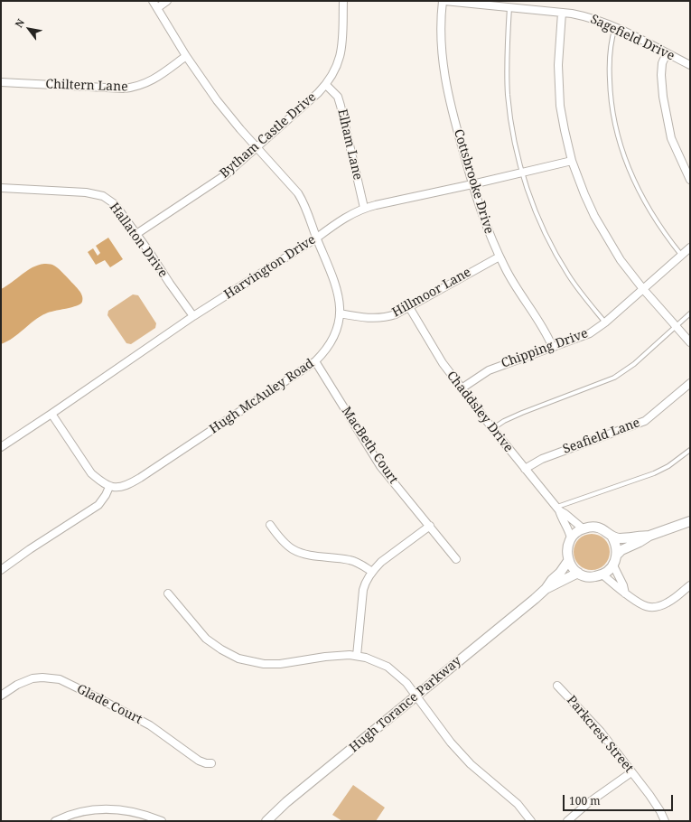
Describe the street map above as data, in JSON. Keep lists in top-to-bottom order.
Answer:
{
  "streets": {
    "street": [
      "Sagefield Drive",
      "Chiltern Lane",
      "Bytham Castle Drive",
      "Elham Lane",
      "Cottsbrooke Drive",
      "Hallaton Drive",
      "Harvington Drive",
      "Hillmoor Lane",
      "Chipping Drive",
      "Hugh McAuley Road",
      "Chaddsley Drive",
      "Seafield Lane",
      "MacBeth Court",
      "Glade Court",
      "Hugh Torance Parkway",
      "Parkcrest Street"
    ]
  },
  "crossings": [
    ["Sagefield Drive", "Cottsbrooke Drive"],
    ["Chiltern Lane", "Hugh McAuley Road"],
    ["Bytham Castle Drive", "Elham Lane"],
    ["Bytham Castle Drive", "Hallaton Drive"],
    ["Bytham Castle Drive", "Hugh McAuley Road"],
    ["Elham Lane", "Harvington Drive"],
    ["Cottsbrooke Drive", "Harvington Drive"],
    ["Cottsbrooke Drive", "Hillmoor Lane"],
    ["Cottsbrooke Drive", "Chipping Drive"],
    ["Hallaton Drive", "Harvington Drive"],
    ["Harvington Drive", "Hugh McAuley Road"],
    ["Hillmoor Lane", "Hugh McAuley Road"],
    ["Hillmoor Lane", "Chaddsley Drive"],
    ["Chipping Drive", "Chaddsley Drive"],
    ["Hugh McAuley Road", "MacBeth Court"],
    ["Chaddsley Drive", "Seafield Lane"],
    ["Chaddsley Drive", "Hugh Torance Parkway"]
  ],
  "scale_bar": "100 m",
  "north": "top left"
}
